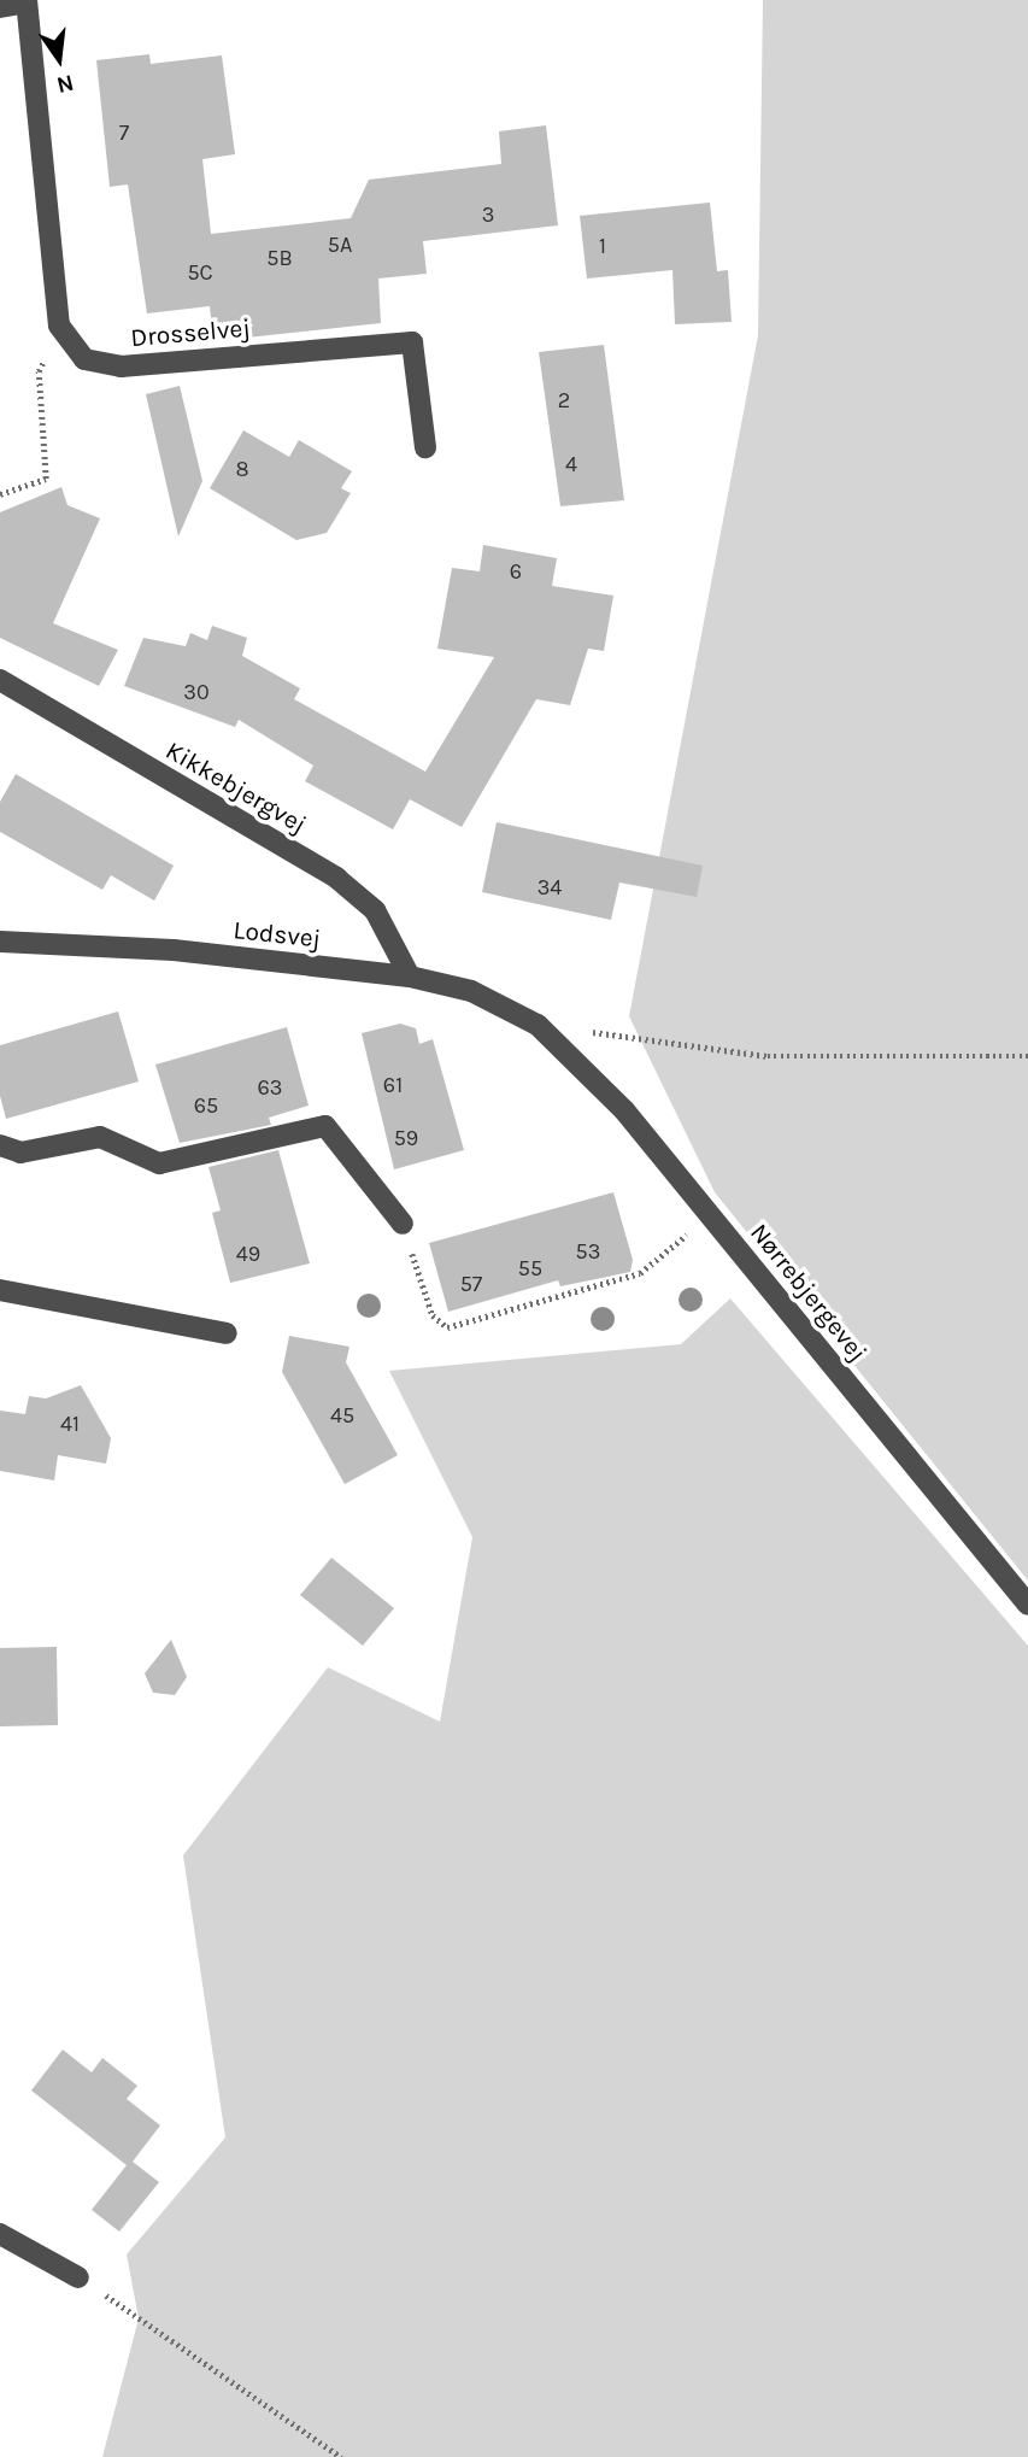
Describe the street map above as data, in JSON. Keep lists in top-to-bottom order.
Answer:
{
  "streets": {
    "street": [
      "Drosselvej",
      "Kikkebjergvej",
      "Lodsvej",
      "Nørrebjergevej"
    ]
  },
  "crossings": [
    ["Kikkebjergvej", "Lodsvej"],
    ["Lodsvej", "Nørrebjergevej"]
  ],
  "house_numbers": [
    "7",
    "3",
    "5A",
    "1",
    "5B",
    "5C",
    "2",
    "4",
    "8",
    "6",
    "30",
    "34",
    "61",
    "63",
    "65",
    "59",
    "53",
    "49",
    "55",
    "57",
    "45",
    "41"
  ],
  "north": "bottom"
}
